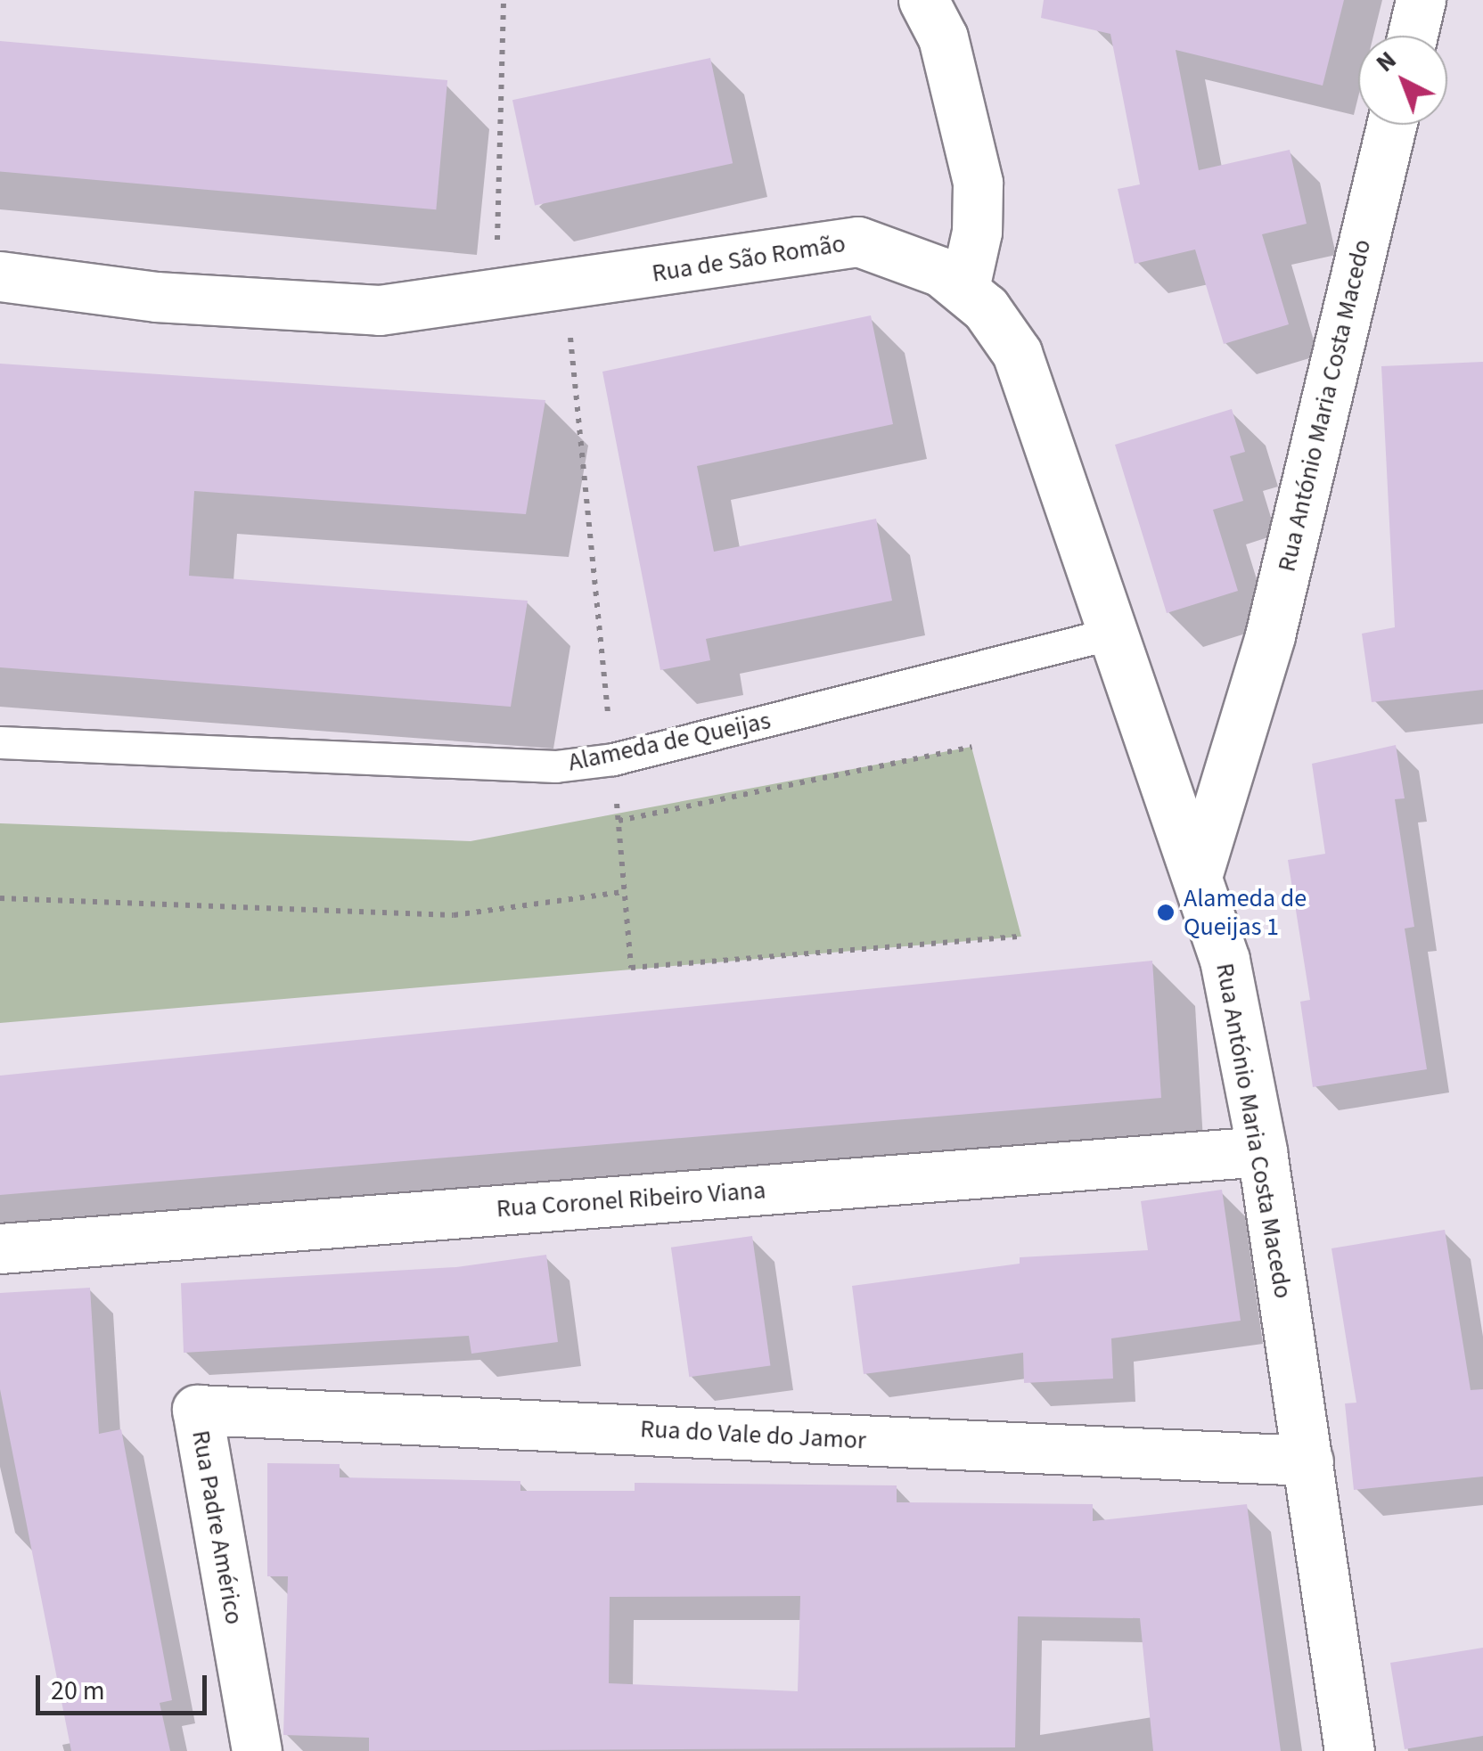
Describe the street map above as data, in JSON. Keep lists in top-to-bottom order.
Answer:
{
  "streets": {
    "street": [
      "Rua de São Romão",
      "Rua António Maria Costa Macedo",
      "Rua Coronel Ribeiro Viana",
      "Rua do Vale do Jamor",
      "Rua Padre Américo"
    ],
    "lane": ["Alameda de Queijas"]
  },
  "crossings": [
    ["Rua de São Romão", "Rua António Maria Costa Macedo"],
    ["Rua de São Romão", "Alameda de Queijas"],
    ["Rua António Maria Costa Macedo", "Rua Coronel Ribeiro Viana"],
    ["Rua António Maria Costa Macedo", "Rua do Vale do Jamor"],
    ["Rua do Vale do Jamor", "Rua Padre Américo"]
  ],
  "places": ["Alameda de Queijas 1"],
  "scale_bar": "20 m",
  "north": "top left"
}
